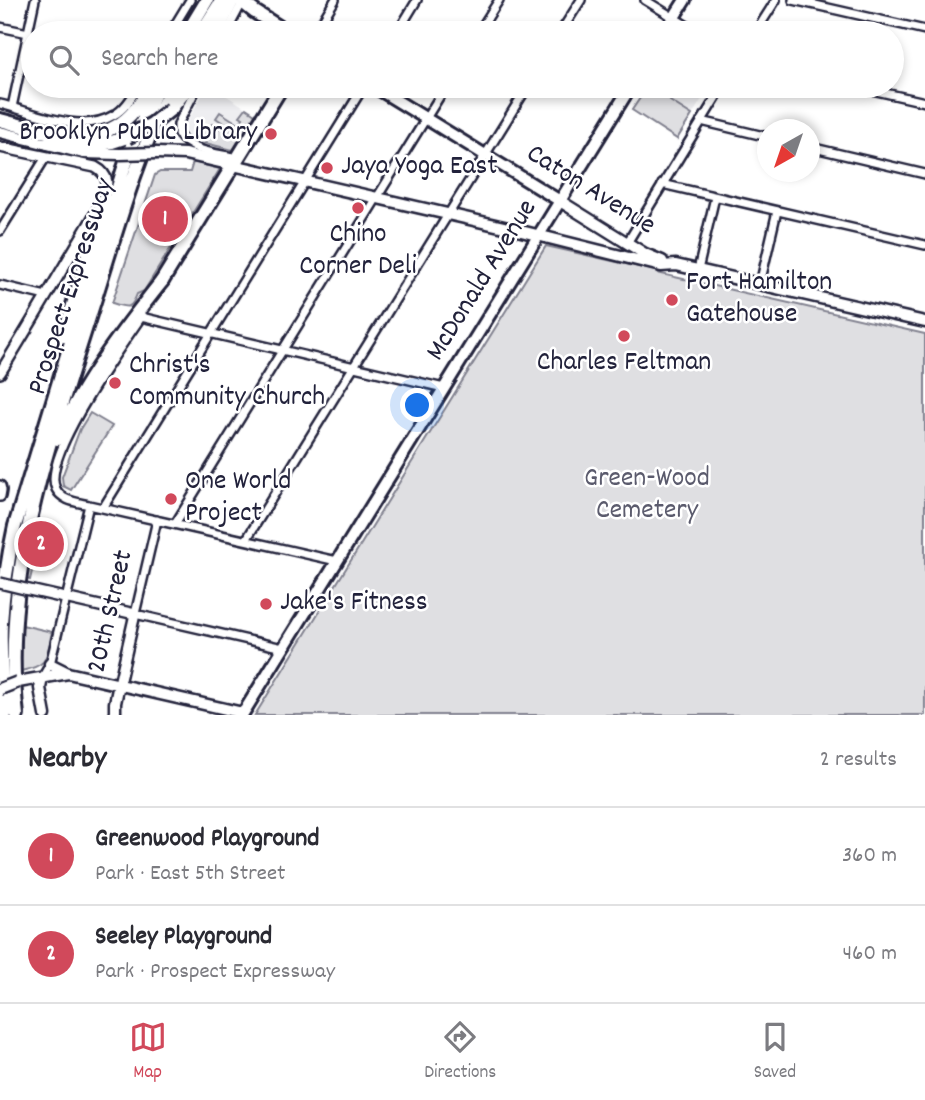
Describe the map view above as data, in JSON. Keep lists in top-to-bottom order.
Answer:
{
  "streets": {
    "highway": ["Prospect Expressway"],
    "main road": ["Caton Avenue", "McDonald Avenue", "20th Street"]
  },
  "crossings": [
    ["Caton Avenue", "McDonald Avenue"]
  ],
  "parks": ["Green-Wood Cemetery"],
  "places": [
    "Brooklyn Public Library",
    "Jaya Yoga East",
    "Chino Corner Deli",
    "Fort Hamilton Gatehouse",
    "Charles Feltman",
    "Christ's Community Church",
    "One World Project",
    "Jake's Fitness"
  ],
  "north": "bottom left",
  "page": {
    "search": "Search here",
    "pins": ["1", "2"],
    "heading": ["Nearby", "2 results"],
    "list": [
      {
        "mark": "1",
        "name": "Greenwood Playground",
        "note": "Park · East 5th Street",
        "value": "360 m"
      },
      {
        "mark": "2",
        "name": "Seeley Playground",
        "note": "Park · Prospect Expressway",
        "value": "460 m"
      }
    ],
    "nav": ["Map", "Directions", "Saved"]
  }
}
